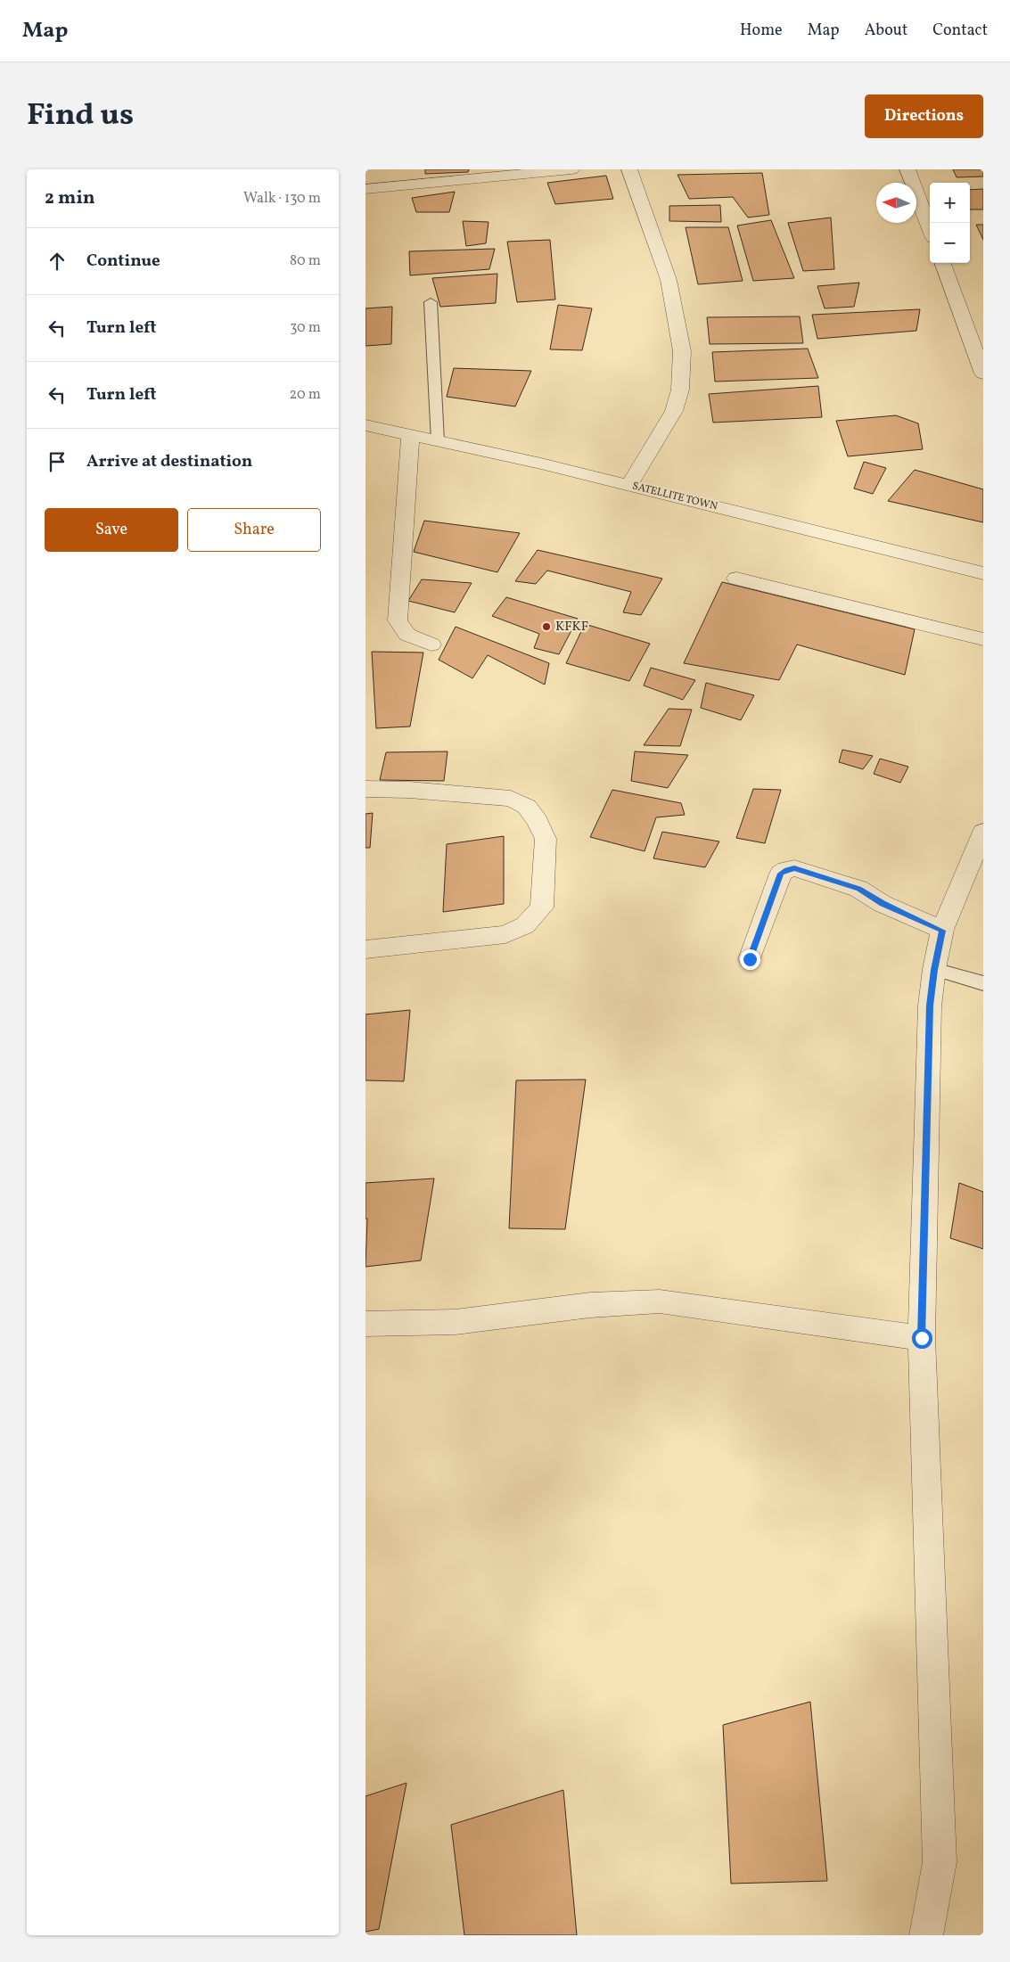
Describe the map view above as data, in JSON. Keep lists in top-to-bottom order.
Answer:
{
  "streets": {
    "street": ["SATELLITE TOWN"]
  },
  "places": ["KFKF"],
  "north": "left",
  "page": {
    "header": "Map",
    "nav": [
      "Home",
      "Map",
      "About",
      "Contact"
    ],
    "title": "Find us",
    "buttons": [
      "Directions",
      ["Save", "Share"]
    ],
    "heading": ["2 min", "Walk · 130 m"],
    "map_buttons": ["+", "−"],
    "list": [
      ["Continue", "80 m"],
      ["Turn left", "30 m"],
      ["Turn left", "20 m"],
      "Arrive at destination"
    ]
  }
}
